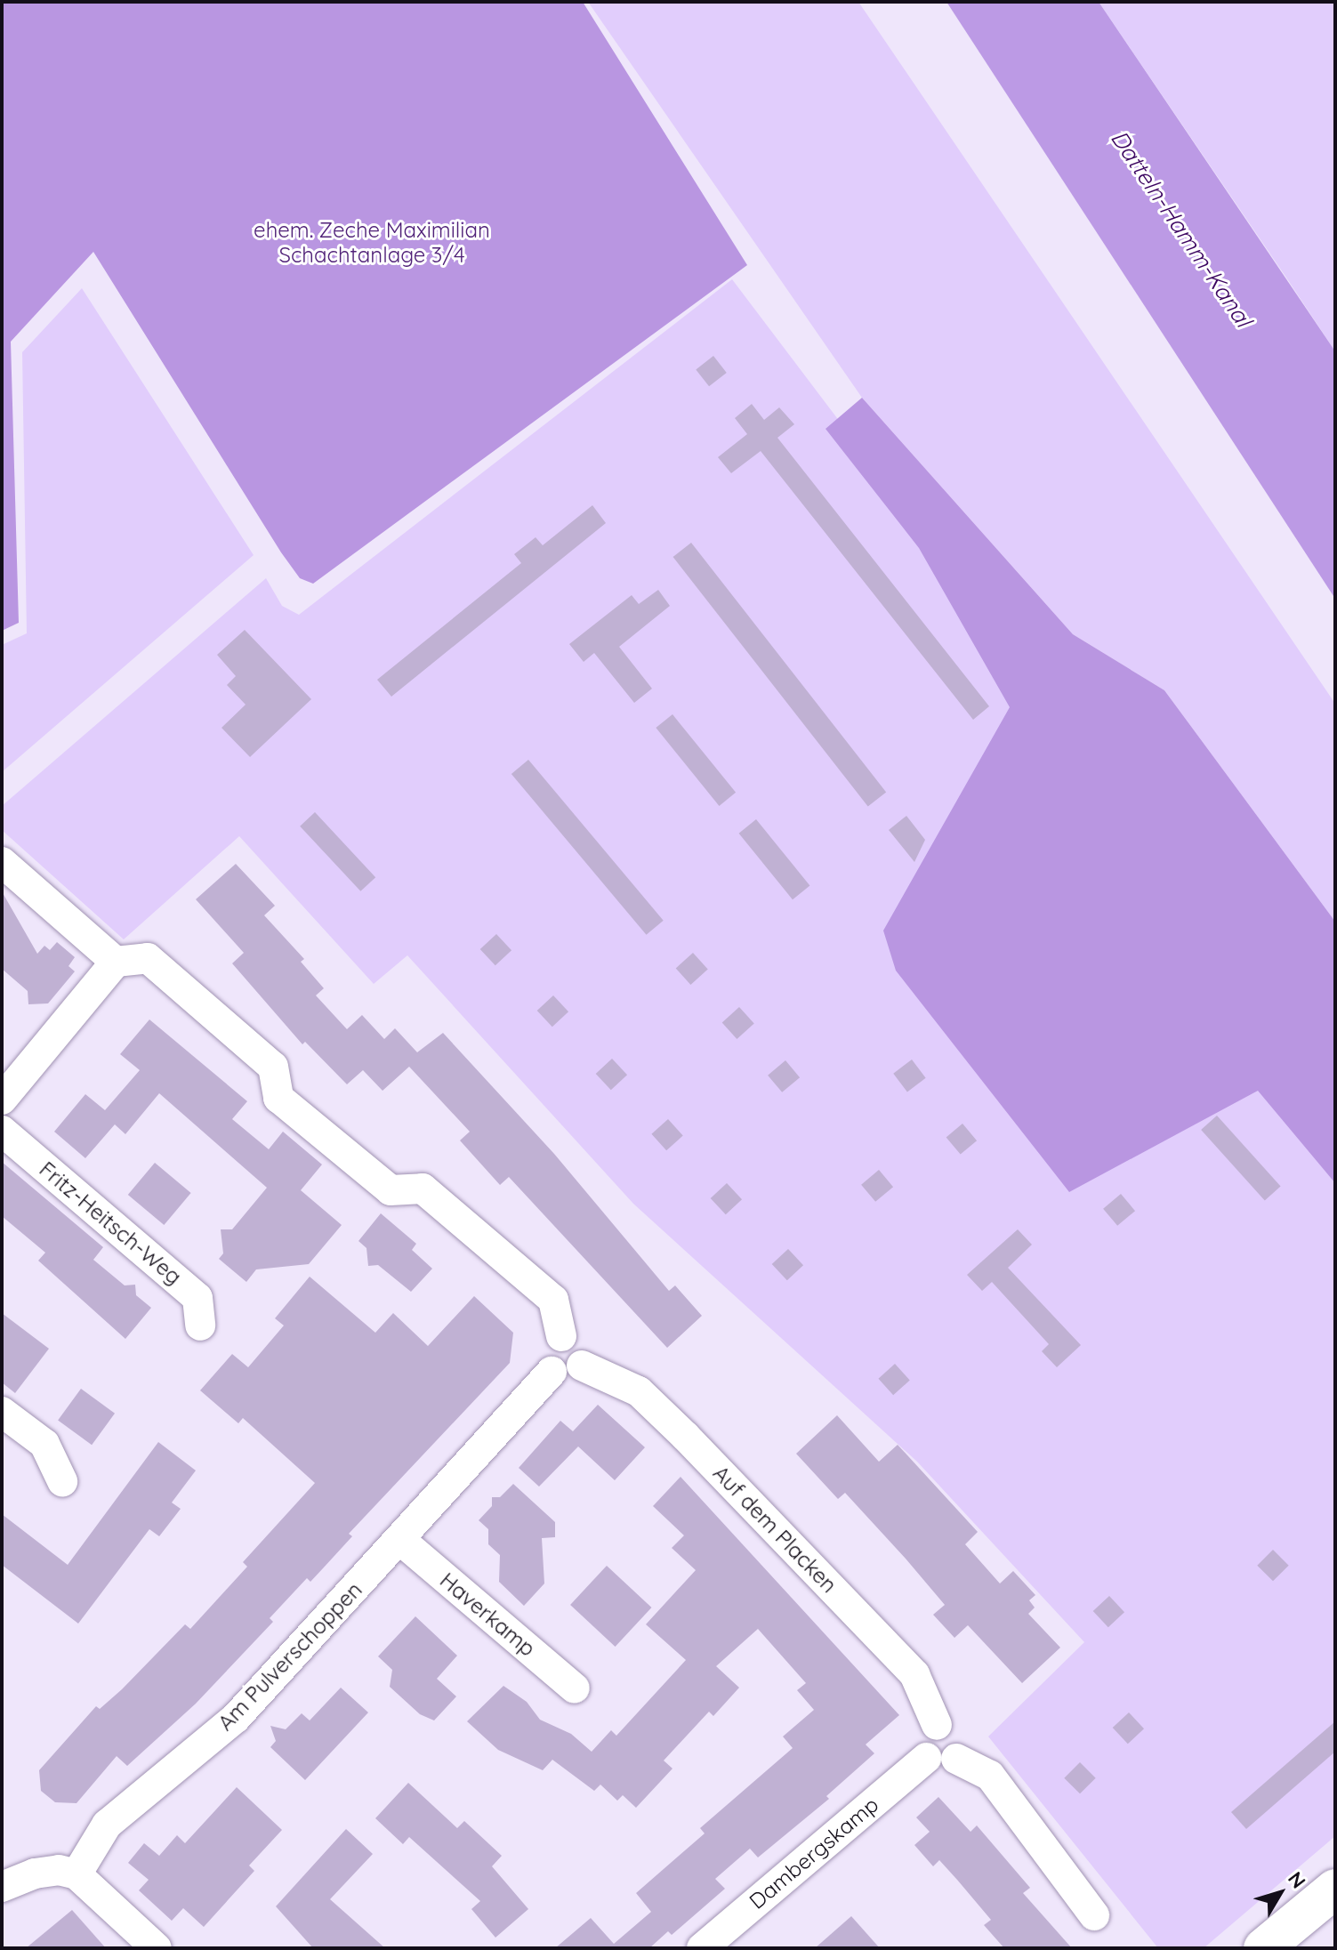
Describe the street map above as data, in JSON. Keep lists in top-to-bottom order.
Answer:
{
  "streets": {
    "street": [
      "Fritz-Heitsch-Weg",
      "Auf dem Placken",
      "Haverkamp",
      "Am Pulverschoppen",
      "Dambergskamp"
    ]
  },
  "crossings": [
    ["Auf dem Placken", "Am Pulverschoppen"],
    ["Auf dem Placken", "Dambergskamp"],
    ["Haverkamp", "Am Pulverschoppen"]
  ],
  "water": ["Datteln-Hamm-Kanal"],
  "parks": ["ehem. Zeche Maximilian Schachtanlage 3/4"],
  "north": "top right"
}
